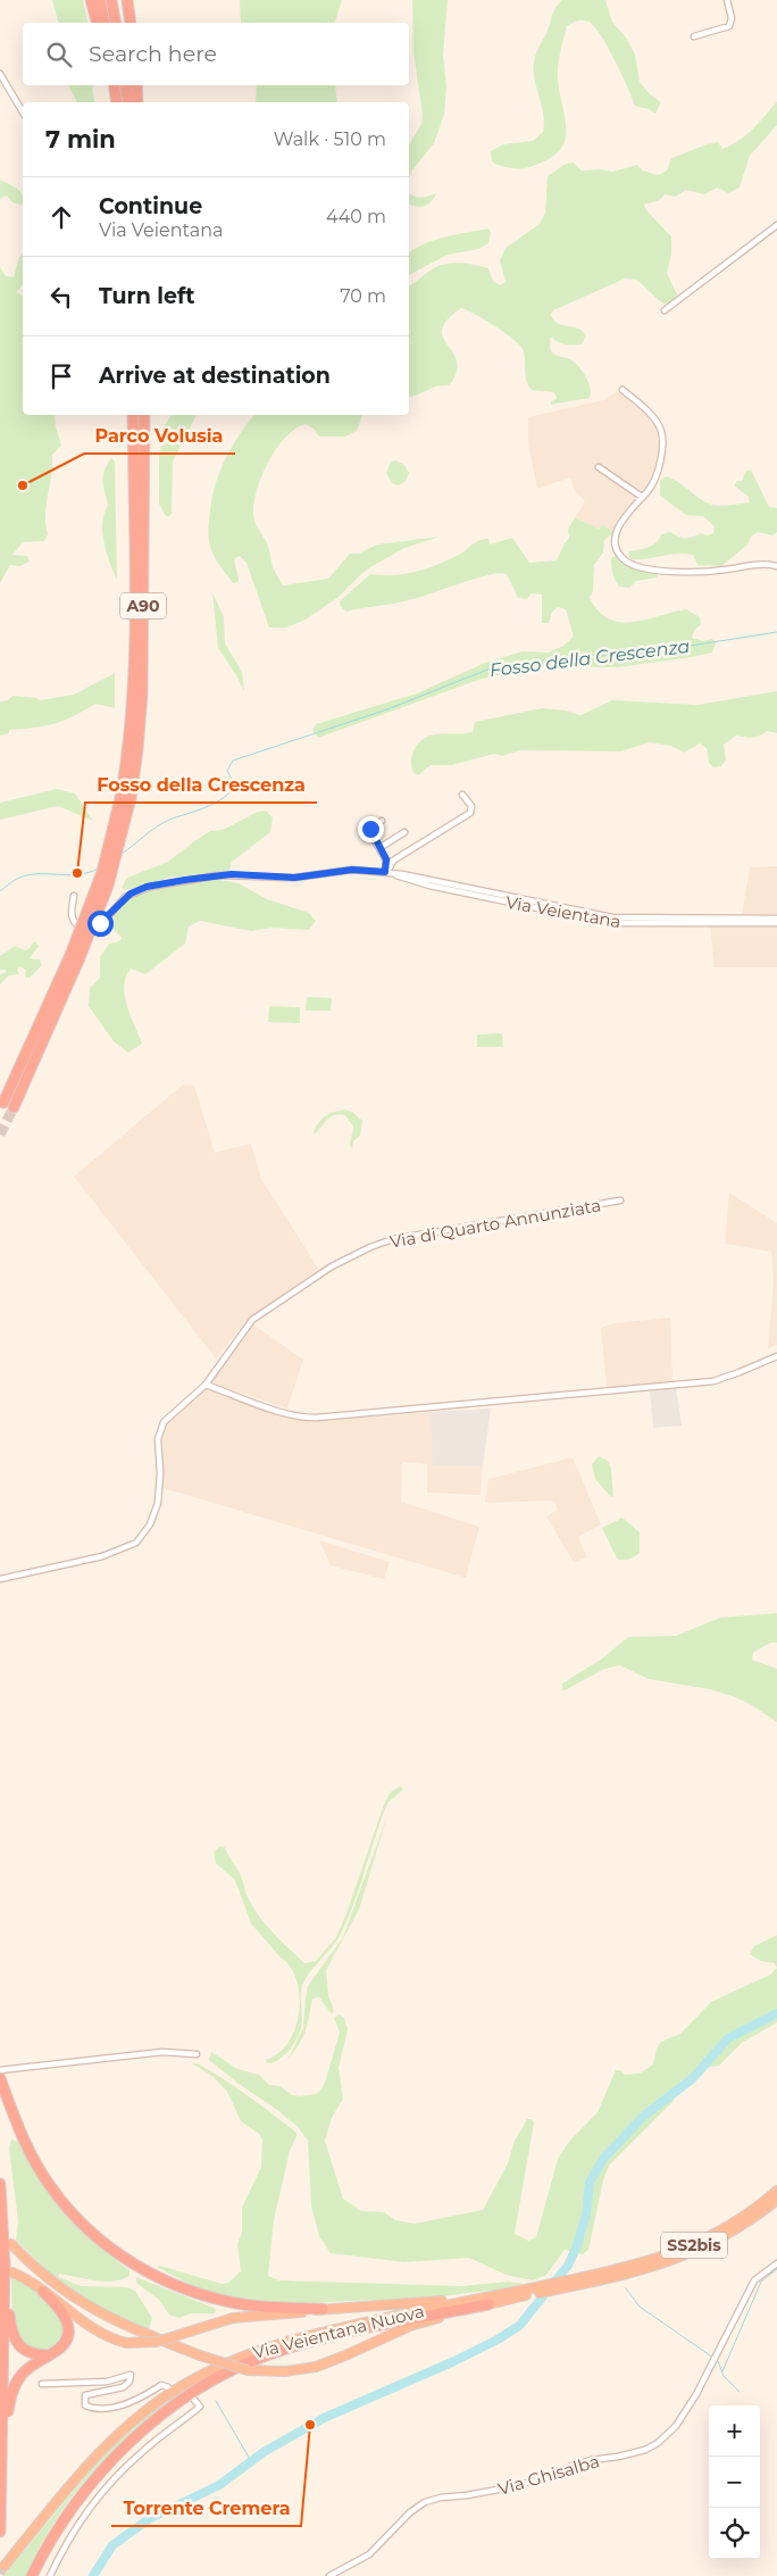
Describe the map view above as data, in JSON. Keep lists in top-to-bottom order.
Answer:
{
  "streets": {
    "highway": ["A90", "SS2bis", "Via Veientana Nuova"],
    "street": ["Via Veientana", "Via di Quarto Annunziata", "Via Ghisalba"]
  },
  "crossings": [
    ["SS2bis", "Via Veientana Nuova"]
  ],
  "water": ["Fosso della Crescenza"],
  "places": ["Parco Volusia", "Fosso della Crescenza", "Torrente Cremera"],
  "page": {
    "search": "Search here",
    "heading": ["7 min", "Walk · 510 m"],
    "list": [
      ["Continue", "Via Veientana", "440 m"],
      ["Turn left", "70 m"],
      "Arrive at destination"
    ],
    "map_buttons": ["+", "−"]
  }
}
